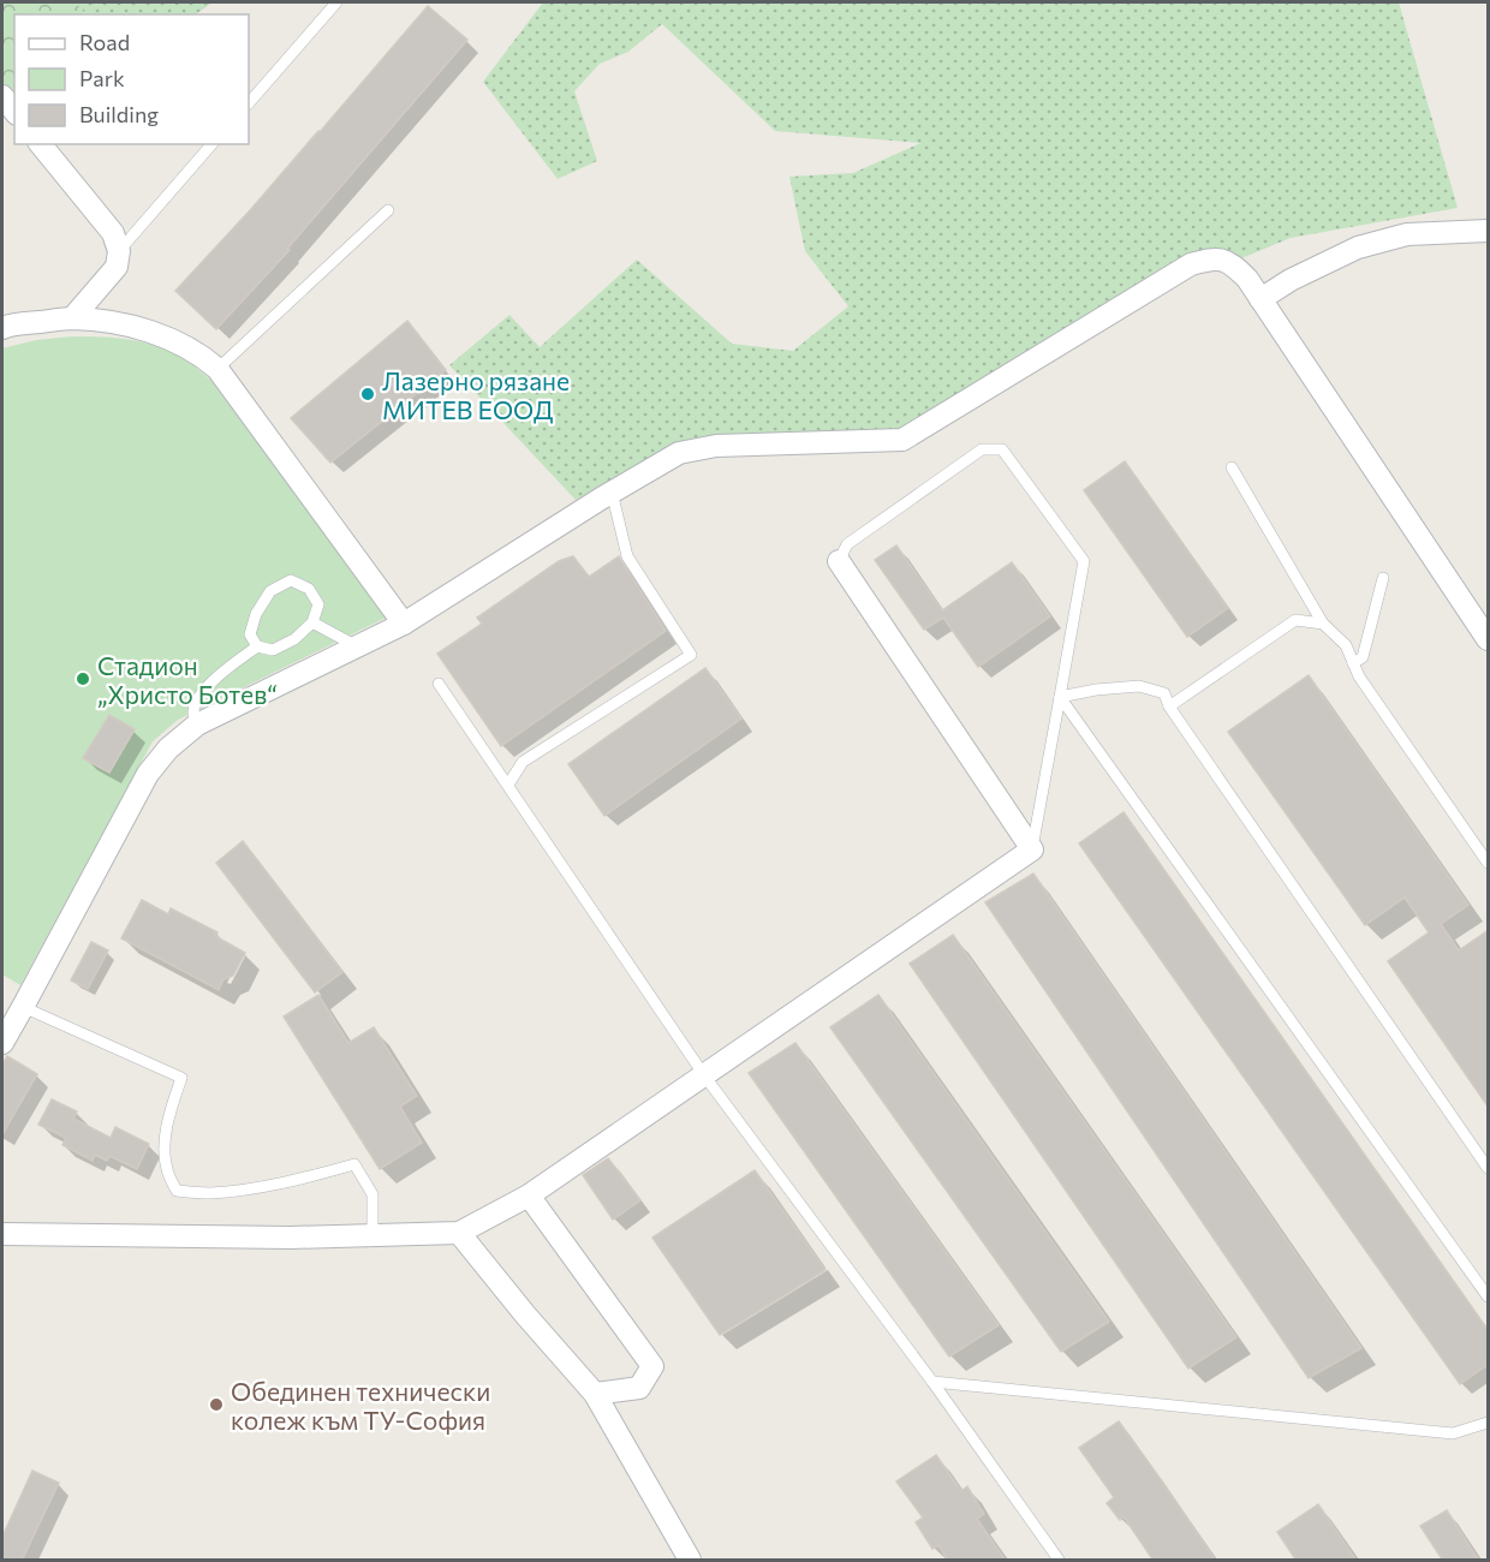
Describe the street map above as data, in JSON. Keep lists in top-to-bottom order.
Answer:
{
  "places": ["Лазерно рязане МИТЕВ ЕООД", "Стадион „Христо Ботев“", "Обединен технически колеж към ТУ-София"],
  "legend": ["Road", "Park", "Building"]
}
